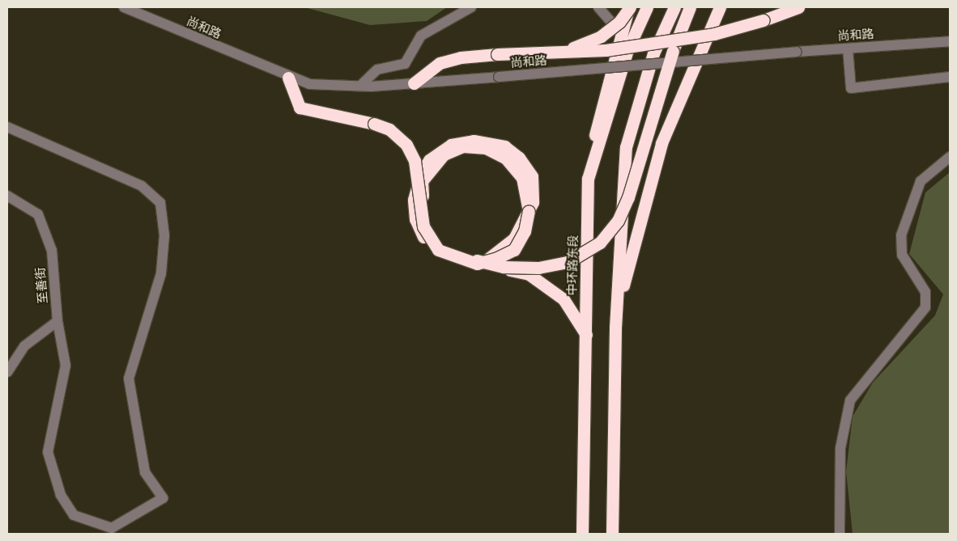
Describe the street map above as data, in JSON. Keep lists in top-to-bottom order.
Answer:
{
  "streets": {
    "highway": ["中环路东段"],
    "street": ["尚和路", "至善街"]
  }
}
